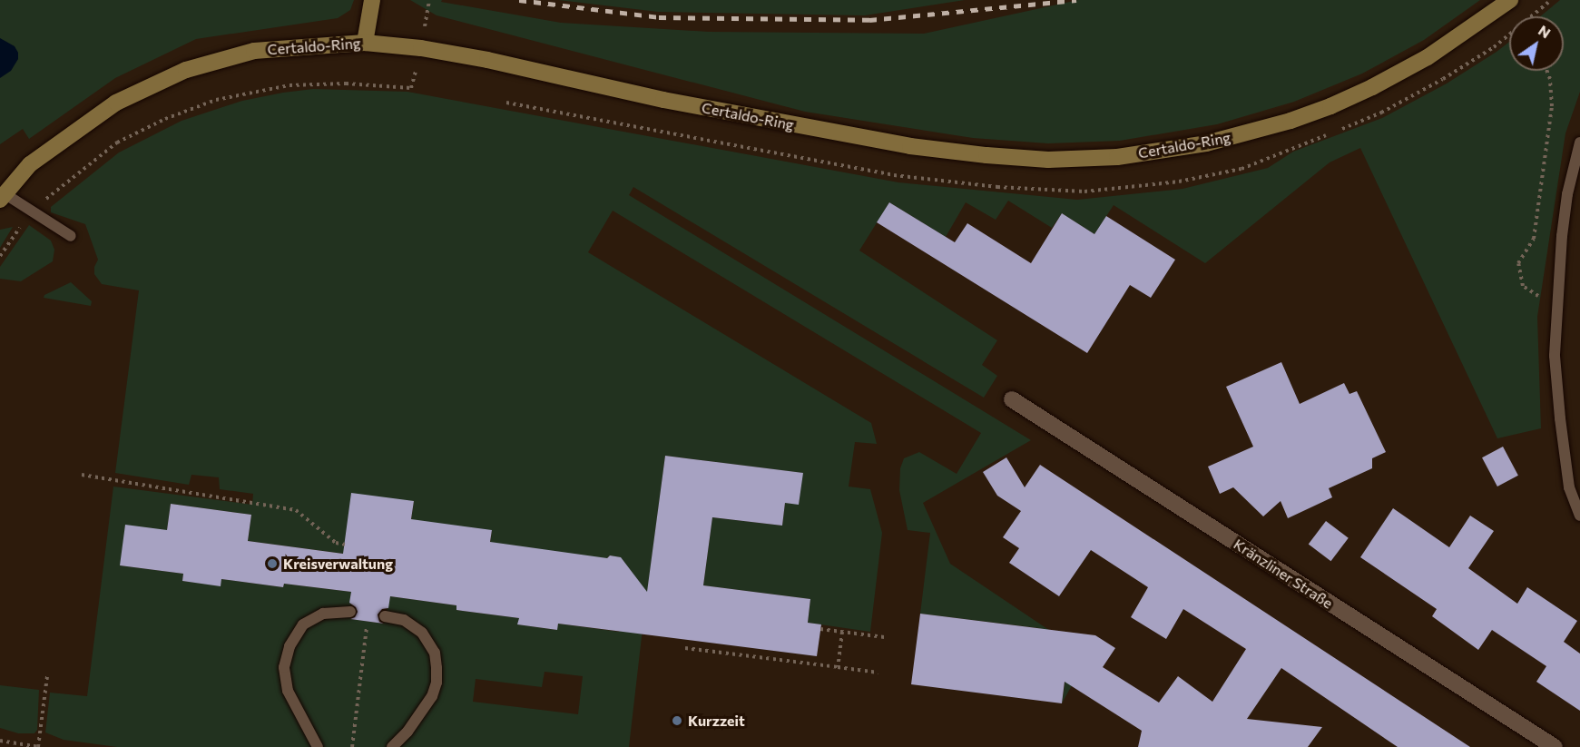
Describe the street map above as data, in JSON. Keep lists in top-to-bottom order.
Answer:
{
  "streets": {
    "main road": ["Certaldo-Ring"],
    "street": ["Kränzliner Straße"]
  },
  "places": ["Kreisverwaltung", "Kurzzeit"],
  "north": "top right"
}
